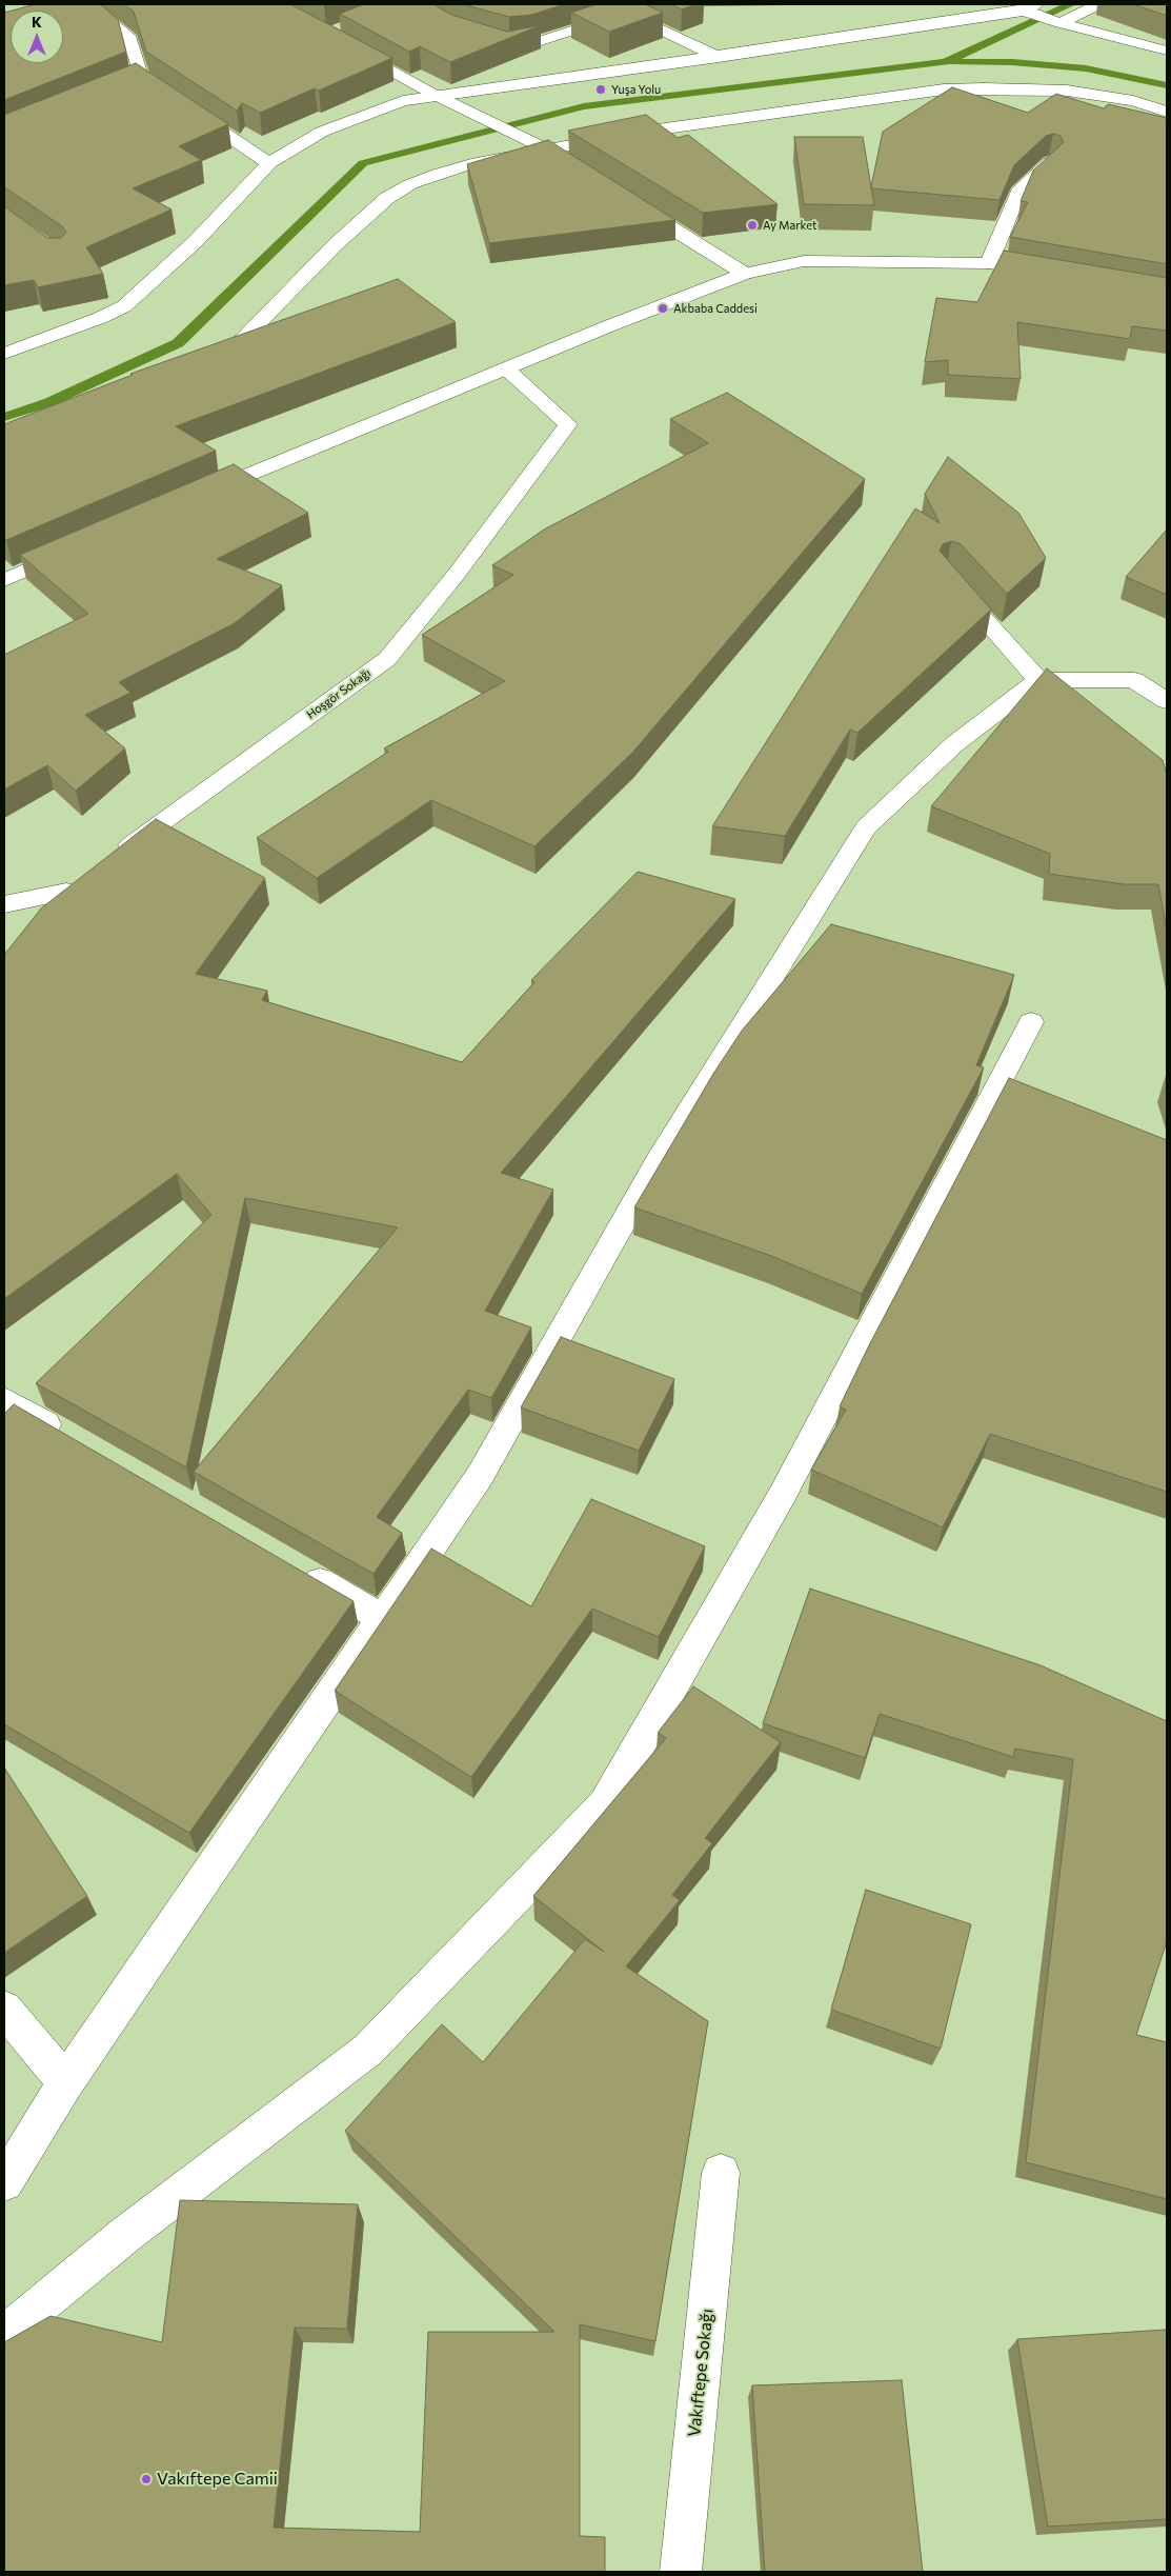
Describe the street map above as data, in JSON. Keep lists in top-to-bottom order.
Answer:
{
  "streets": {
    "street": ["Hoşgör Sokağı", "Vakıftepe Sokağı"]
  },
  "places": [
    "Yuşa Yolu",
    "Ay Market",
    "Akbaba Caddesi",
    "Vakıftepe Camii"
  ],
  "north": "top"
}
